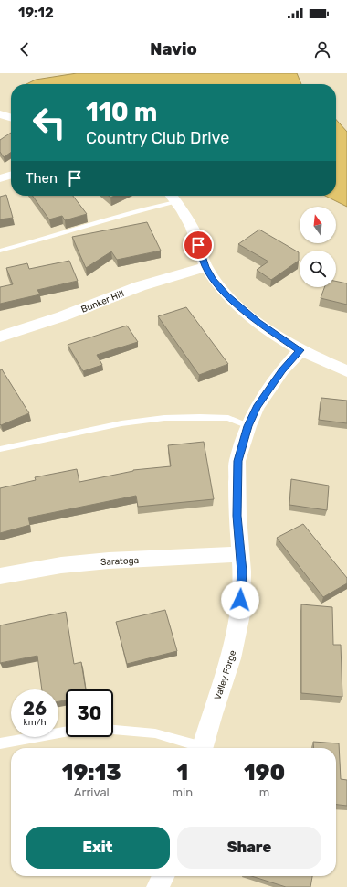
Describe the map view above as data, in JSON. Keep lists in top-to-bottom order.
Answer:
{
  "streets": {
    "street": ["Bunker Hill", "Saratoga", "Valley Forge"]
  },
  "crossings": [
    ["Saratoga", "Valley Forge"]
  ],
  "north": "top",
  "page": {
    "status": "19:12",
    "header": "Navio",
    "turn": ["110 m", "Country Club Drive"],
    "then": "Then",
    "speed": "26 km/h",
    "limit": "30",
    "eta": [
      "19:13",
      "Arrival",
      "1",
      "min",
      "190",
      "m"
    ],
    "buttons": ["Exit", "Share"]
  }
}
